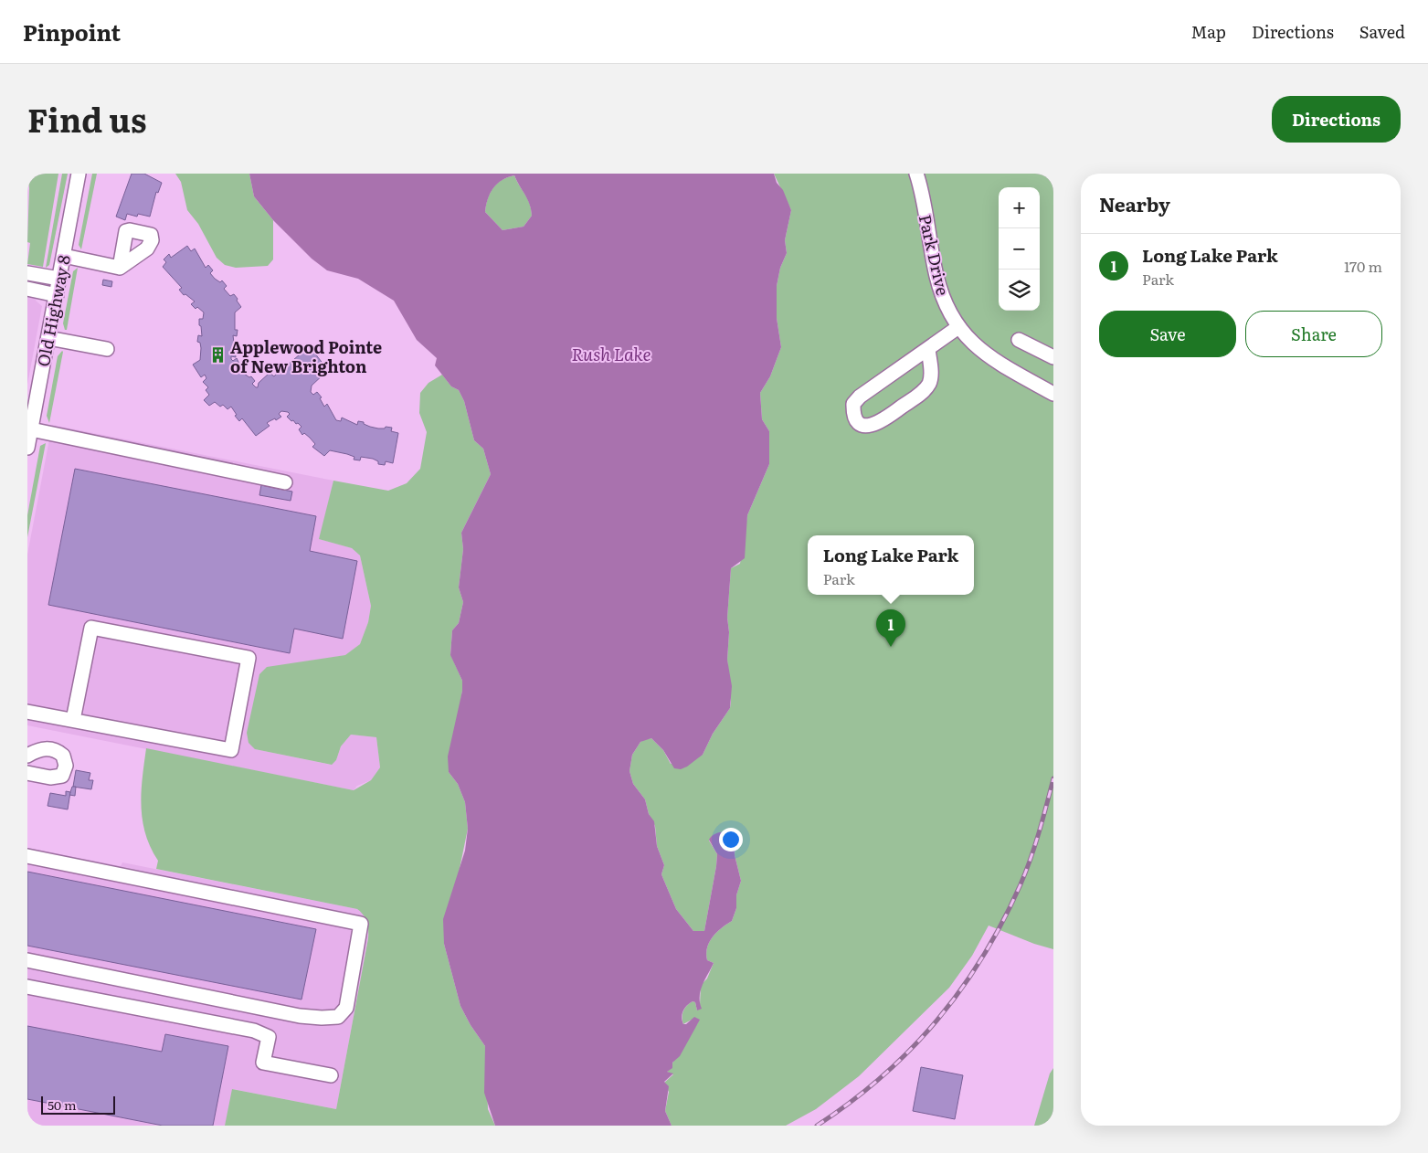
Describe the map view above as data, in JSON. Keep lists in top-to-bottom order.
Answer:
{
  "streets": {
    "street": ["Park Drive", "Old Highway 8"]
  },
  "water": ["Rush Lake"],
  "places": {
    "building": ["Applewood Pointe of New Brighton"]
  },
  "scale_bar": "50 m",
  "page": {
    "header": "Pinpoint",
    "nav": ["Map", "Directions", "Saved"],
    "title": "Find us",
    "buttons": [
      "Directions",
      ["Save", "Share"]
    ],
    "heading": "Nearby",
    "map_buttons": ["+", "−"],
    "list": [
      {
        "mark": "1",
        "name": "Long Lake Park",
        "note": "Park",
        "value": "170 m"
      }
    ],
    "popup": ["Long Lake Park", "Park"],
    "pins": "1",
    "scale": "50 m"
  }
}
